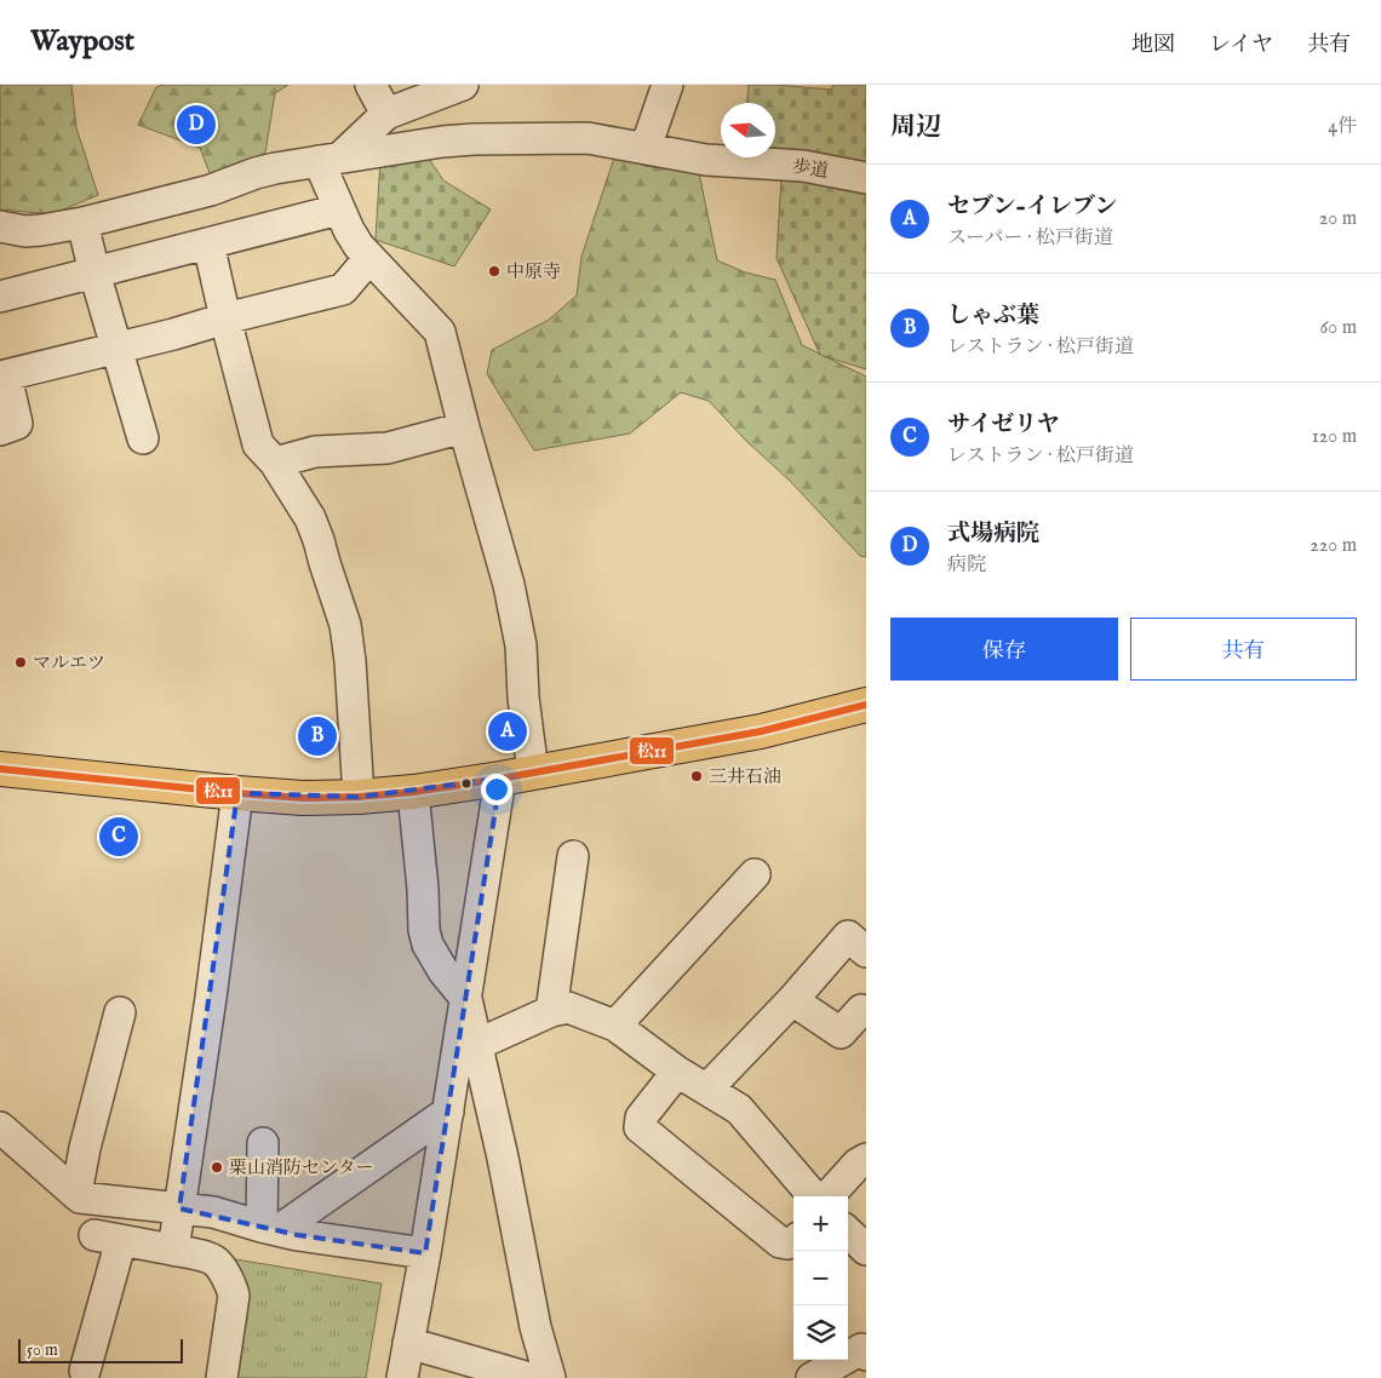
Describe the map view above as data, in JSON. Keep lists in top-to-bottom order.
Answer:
{
  "streets": {
    "street": ["歩道"]
  },
  "places": [
    "中原寺",
    "マルエツ",
    "三井石油",
    "栗山消防センター"
  ],
  "lines": ["transit line 松11"],
  "scale_bar": "50 m",
  "north": "left",
  "page": {
    "header": "Waypost",
    "nav": ["地図", "レイヤ", "共有"],
    "heading": ["周辺", "4件"],
    "pins": [
      "D",
      "A",
      "B",
      "C"
    ],
    "list": [
      {
        "mark": "A",
        "name": "セブン-イレブン",
        "note": "スーパー · 松戸街道",
        "value": "20 m"
      },
      {
        "mark": "B",
        "name": "しゃぶ葉",
        "note": "レストラン · 松戸街道",
        "value": "60 m"
      },
      {
        "mark": "C",
        "name": "サイゼリヤ",
        "note": "レストラン · 松戸街道",
        "value": "120 m"
      },
      {
        "mark": "D",
        "name": "式場病院",
        "note": "病院",
        "value": "220 m"
      }
    ],
    "buttons": ["保存", "共有"],
    "map_buttons": ["+", "−"],
    "scale": "50 m"
  }
}
